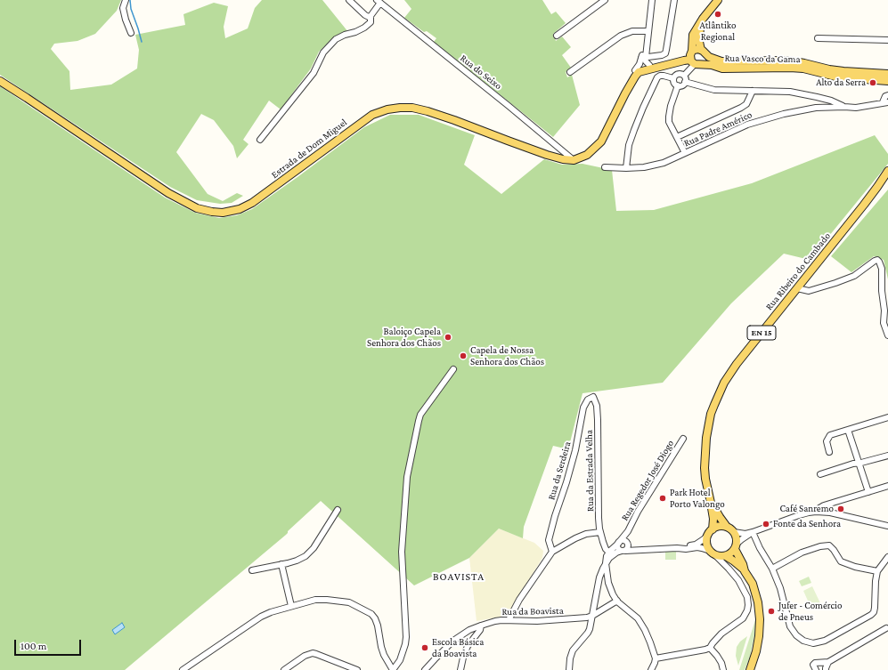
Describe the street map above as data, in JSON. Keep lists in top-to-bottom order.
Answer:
{
  "streets": {
    "main road": [
      "Rua Vasco da Gama",
      "Estrada de Dom Miguel",
      "Rua Ribeiro do Cambado",
      "EN 15"
    ],
    "street": [
      "Rua do Seixo",
      "Rua Padre Américo",
      "Rua da Serdeira",
      "Rua da Estrada Velha",
      "Rua Regedor José Diogo",
      "Rua da Boavista"
    ]
  },
  "crossings": [
    ["Rua do Seixo", "Estrada de Dom Miguel"],
    ["Rua Ribeiro do Cambado", "EN 15"],
    ["Rua da Serdeira", "Rua da Estrada Velha"]
  ],
  "districts": ["BOAVISTA"],
  "places": [
    "Atlântiko Regional",
    "Alto da Serra",
    "Baloiço Capela Senhora dos Chãos",
    "Capela de Nossa Senhora dos Chãos",
    "Park Hotel Porto Valongo",
    "Café Sanremo",
    "Fonte da Senhora",
    "Jufer - Comércio de Pneus",
    "Escola Básica da Boavista"
  ],
  "scale_bar": "100 m"
}
